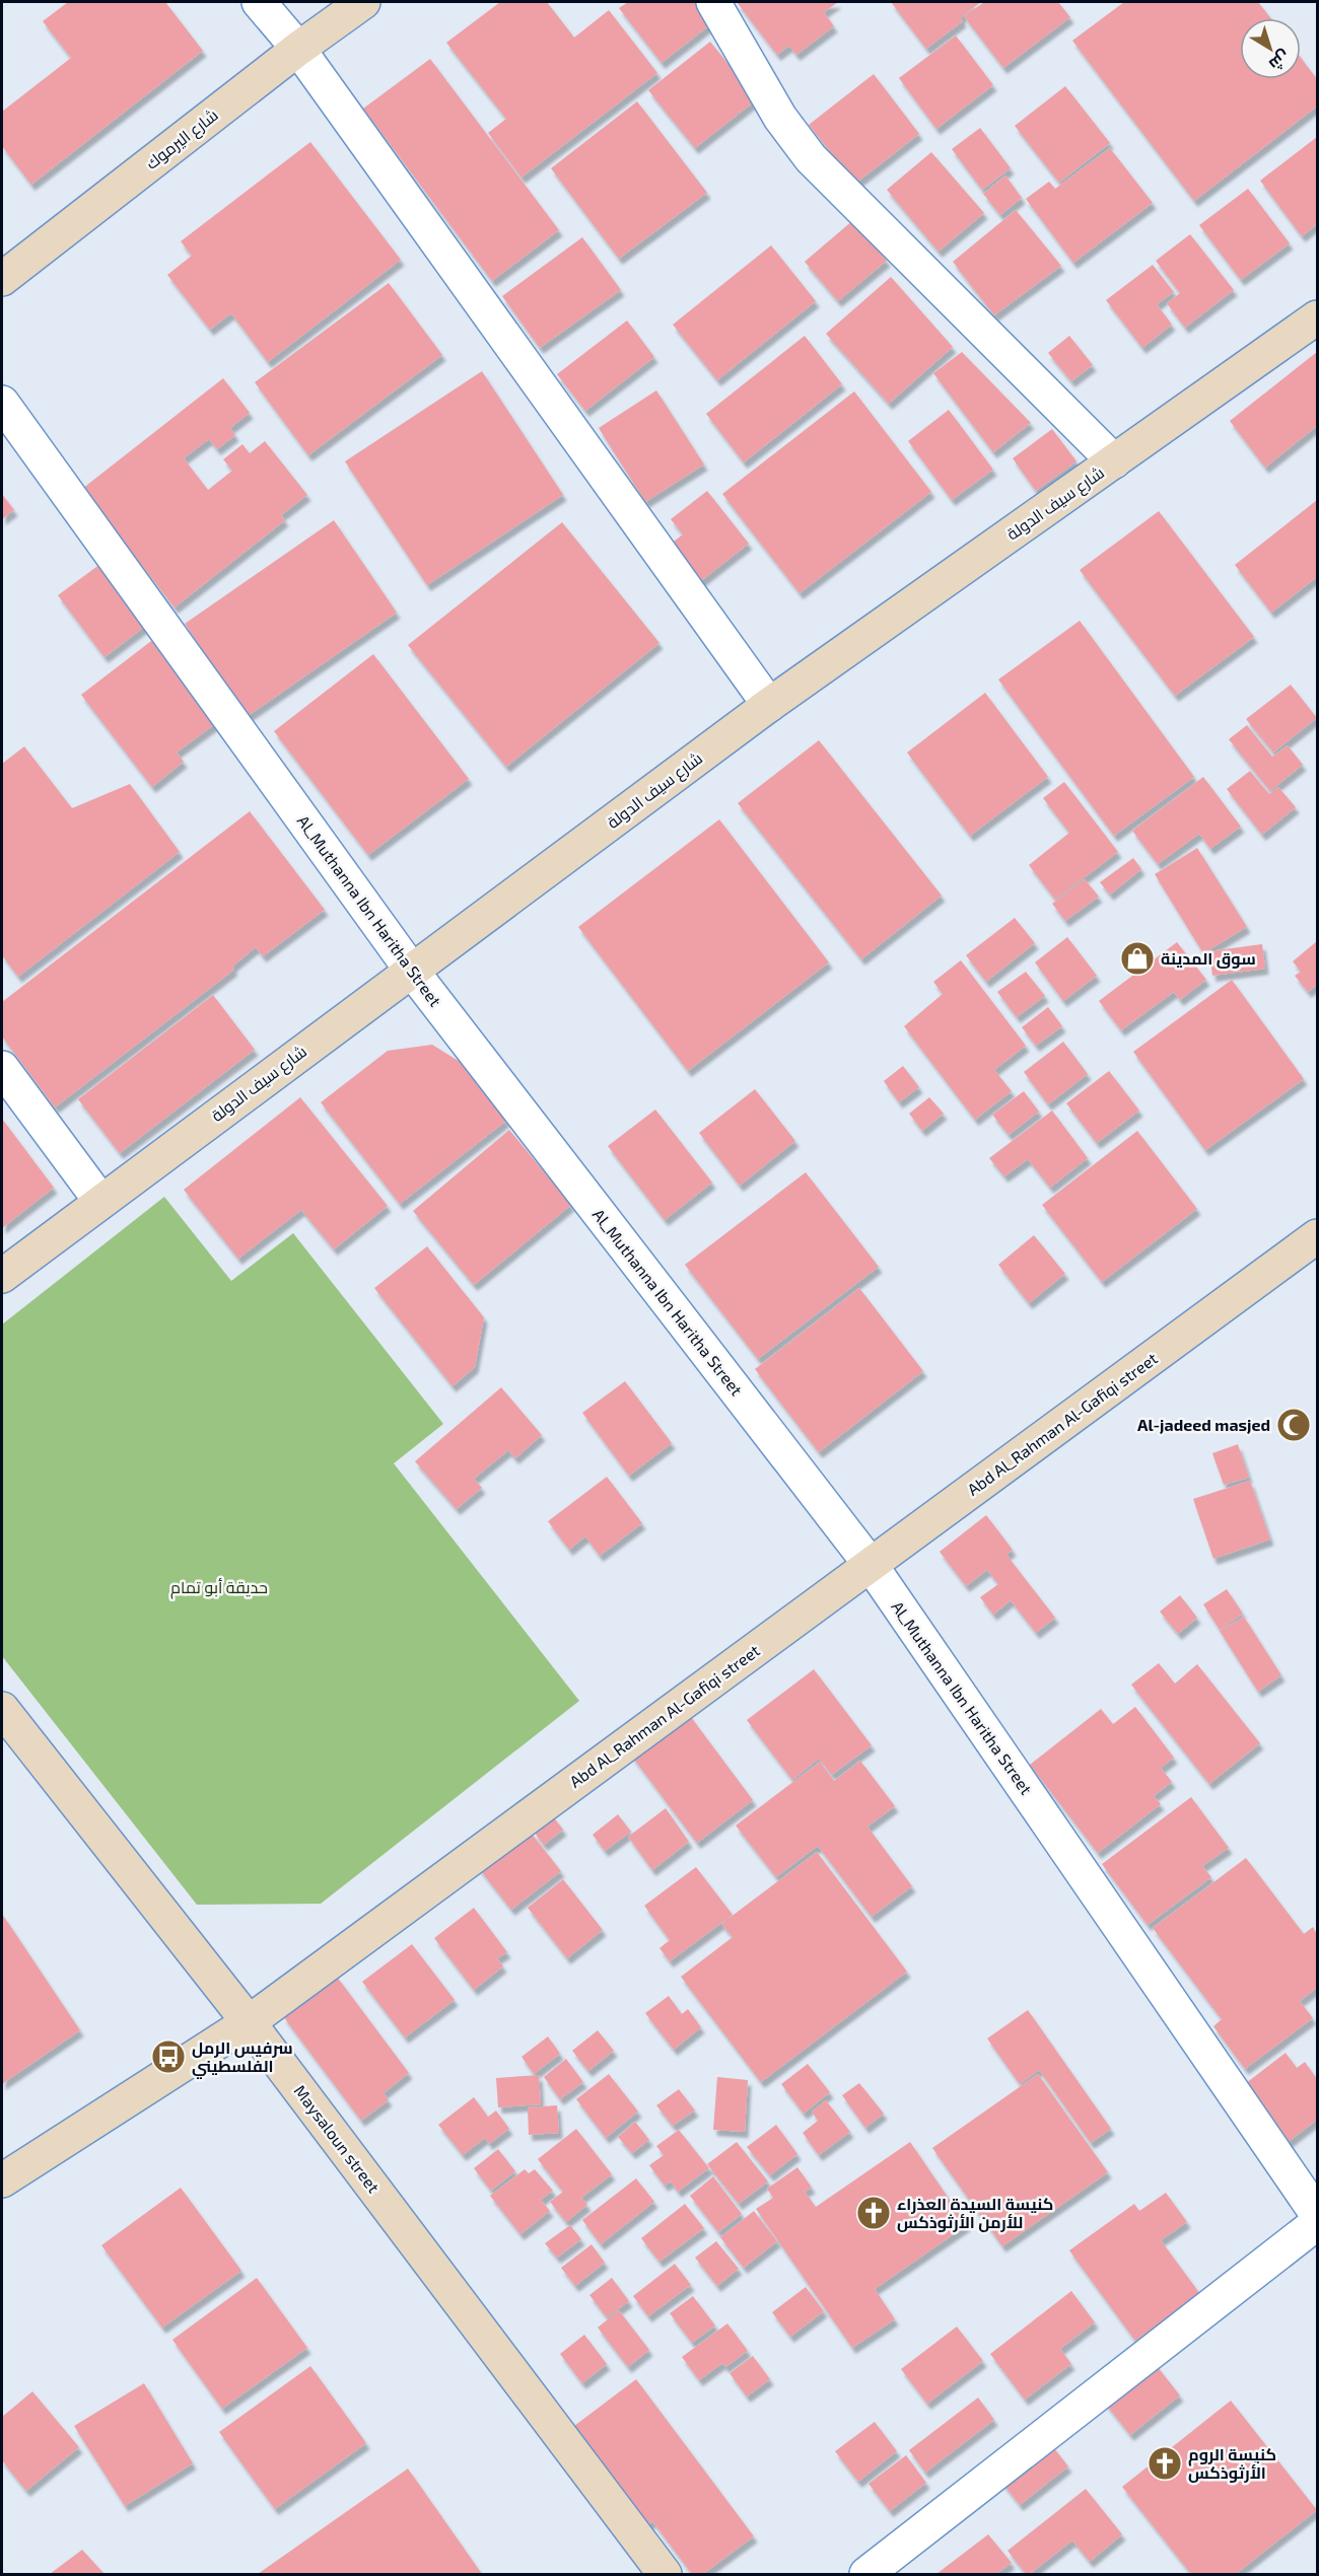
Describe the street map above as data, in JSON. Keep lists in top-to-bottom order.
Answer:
{
  "streets": {
    "main road": [
      "شارع اليرموك",
      "شارع سيف الدولة",
      "Abd Al_Rahman Al-Gafiqi street",
      "Maysaloun street"
    ],
    "street": ["Al_Muthanna Ibn Haritha Street"]
  },
  "crossings": [
    ["شارع سيف الدولة", "Al_Muthanna Ibn Haritha Street"],
    ["Al_Muthanna Ibn Haritha Street", "Abd Al_Rahman Al-Gafiqi street"],
    ["Abd Al_Rahman Al-Gafiqi street", "Maysaloun street"]
  ],
  "parks": ["حديقة أبو تمام"],
  "places": {
    "shop": ["سوق المدينة"],
    "mosque": ["Al-jadeed masjed"],
    "bus stop": ["سرفيس الرمل الفلسطيني"],
    "church": ["كنيسة السيدة العذراء للأرمن الأرثوذكس", "كنيسة الروم الأرثوذكس"]
  },
  "north": "bottom right"
}
